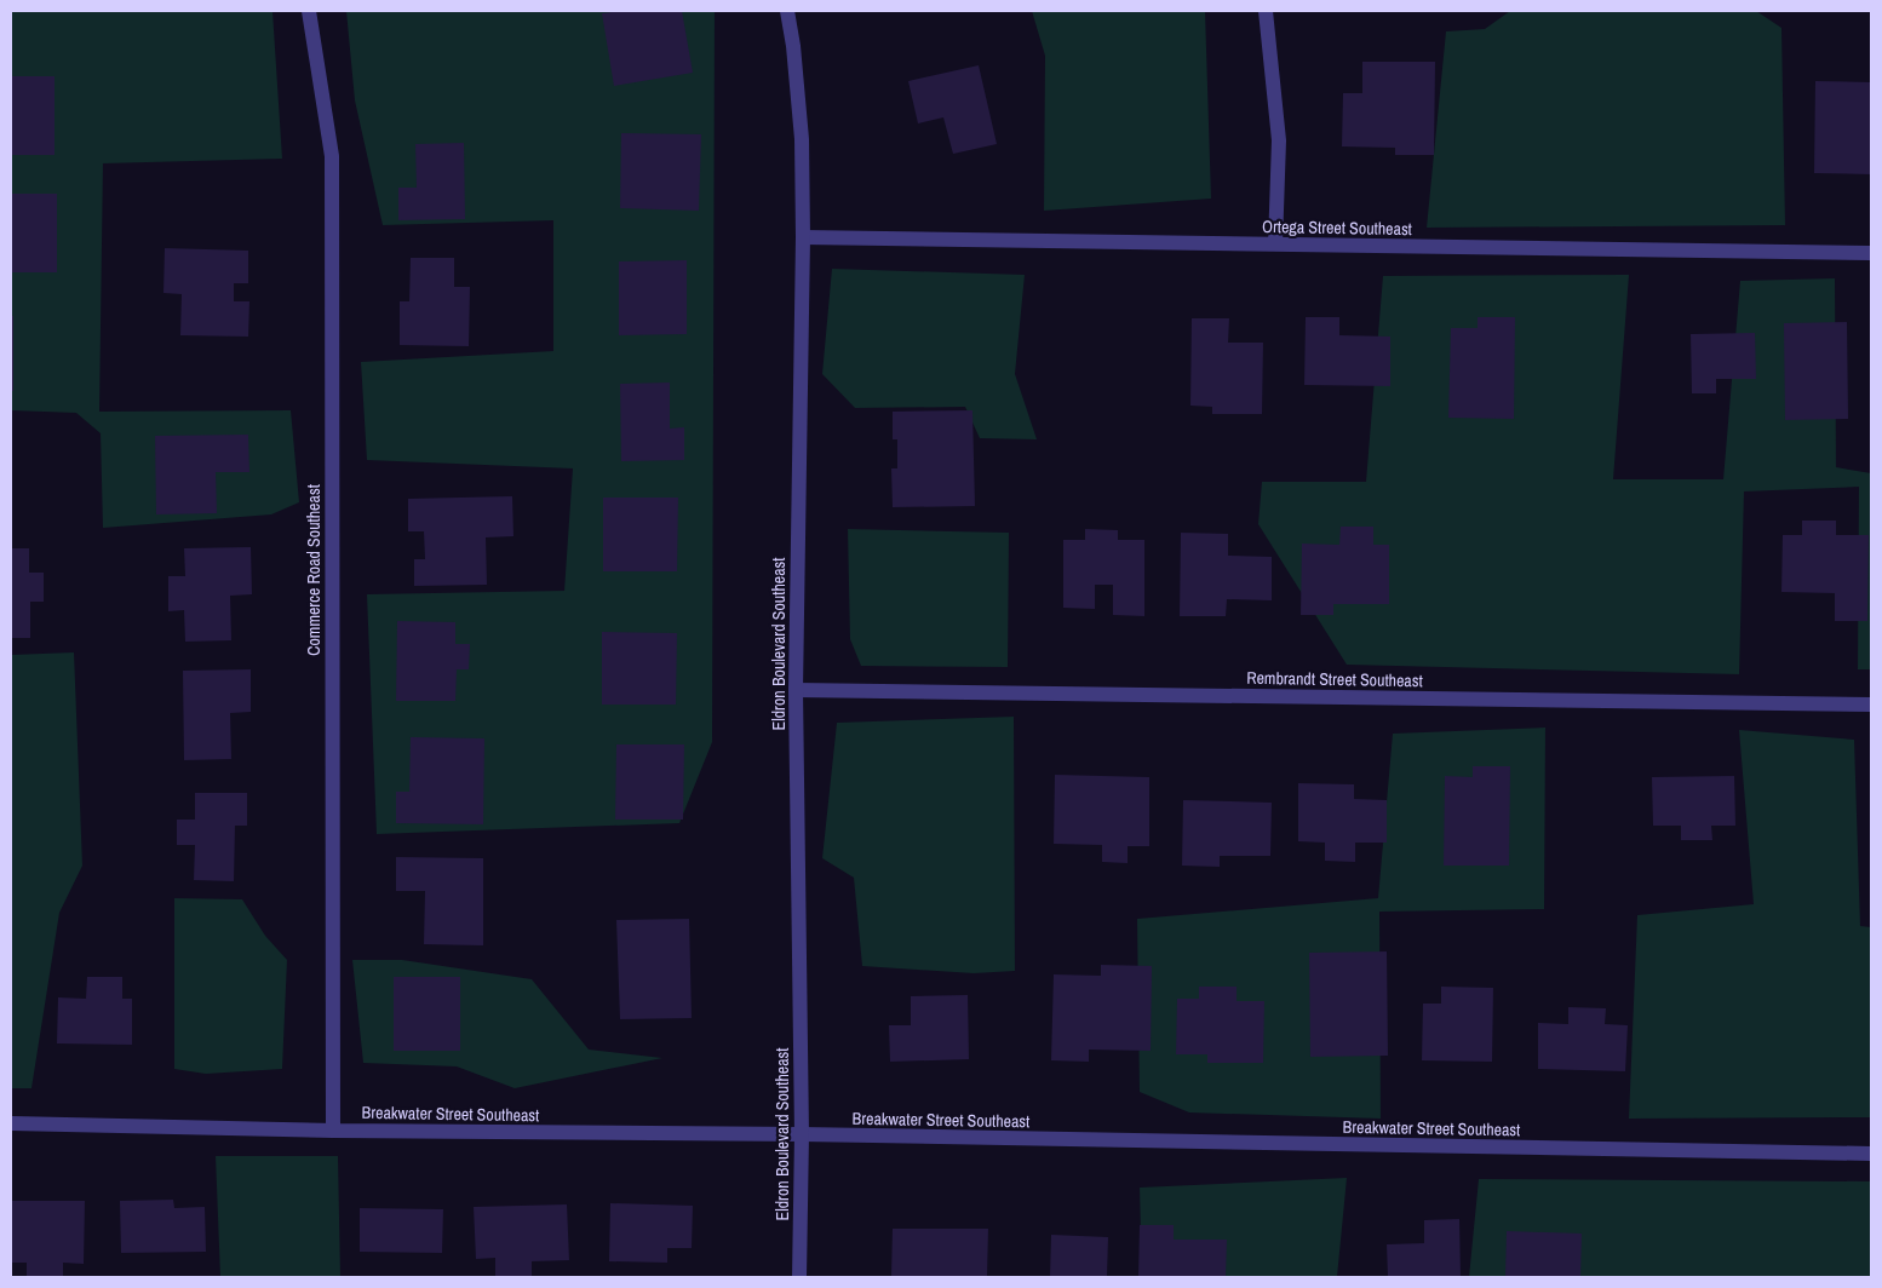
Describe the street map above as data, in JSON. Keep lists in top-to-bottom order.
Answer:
{
  "streets": {
    "street": [
      "Ortega Street Southeast",
      "Commerce Road Southeast",
      "Eldron Boulevard Southeast",
      "Rembrandt Street Southeast",
      "Breakwater Street Southeast"
    ]
  },
  "crossings": [
    ["Ortega Street Southeast", "Eldron Boulevard Southeast"],
    ["Commerce Road Southeast", "Breakwater Street Southeast"],
    ["Eldron Boulevard Southeast", "Rembrandt Street Southeast"],
    ["Eldron Boulevard Southeast", "Breakwater Street Southeast"]
  ]
}
